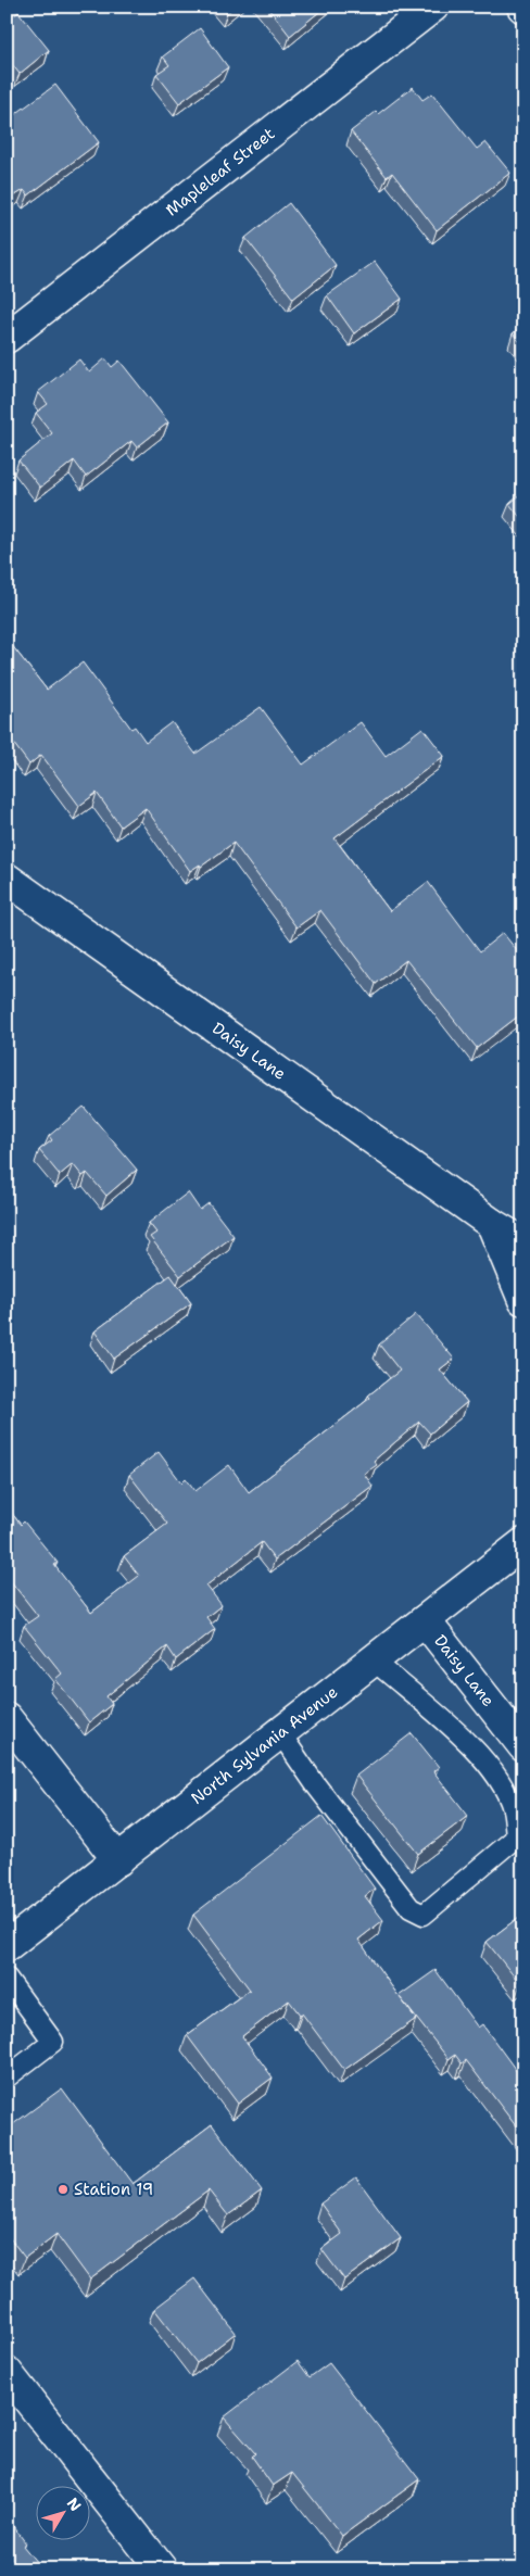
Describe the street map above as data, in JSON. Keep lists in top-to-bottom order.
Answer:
{
  "streets": {
    "street": ["Mapleleaf Street", "Daisy Lane", "North Sylvania Avenue"]
  },
  "crossings": [
    ["Daisy Lane", "North Sylvania Avenue"]
  ],
  "places": ["Station 19"],
  "north": "top right"
}
